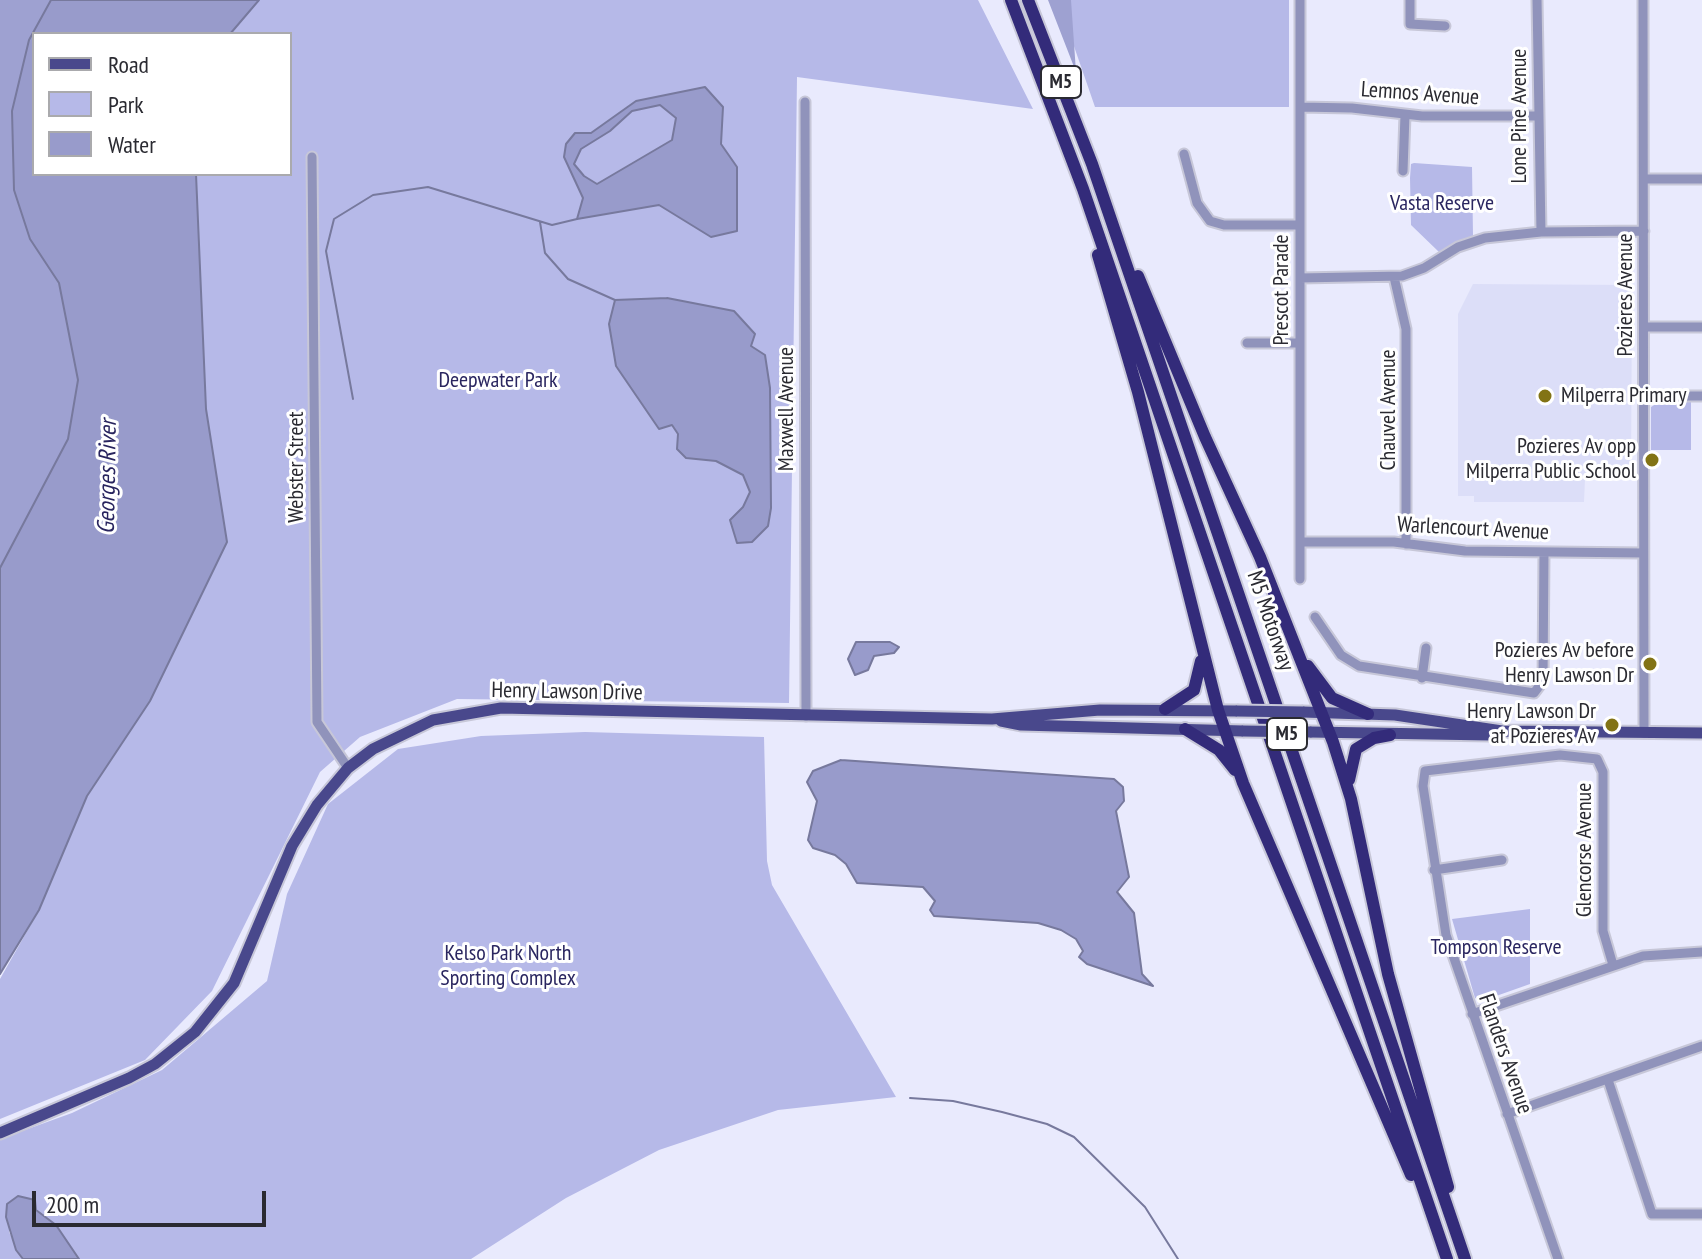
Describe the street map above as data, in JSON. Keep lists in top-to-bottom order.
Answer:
{
  "streets": {
    "highway": ["M5", "M5 Motorway"],
    "main road": ["Henry Lawson Drive"],
    "street": [
      "Lemnos Avenue",
      "Lone Pine Avenue",
      "Prescot Parade",
      "Pozieres Avenue",
      "Maxwell Avenue",
      "Chauvel Avenue",
      "Webster Street",
      "Warlencourt Avenue",
      "Glencorse Avenue",
      "Flanders Avenue"
    ]
  },
  "crossings": [
    ["Lemnos Avenue", "Lone Pine Avenue"],
    ["Lemnos Avenue", "Prescot Parade"],
    ["Prescot Parade", "Warlencourt Avenue"],
    ["Pozieres Avenue", "Warlencourt Avenue"],
    ["Pozieres Avenue", "Henry Lawson Drive"],
    ["Maxwell Avenue", "Henry Lawson Drive"],
    ["Chauvel Avenue", "Warlencourt Avenue"],
    ["Webster Street", "Henry Lawson Drive"],
    ["Glencorse Avenue", "Flanders Avenue"]
  ],
  "water": ["Georges River"],
  "parks": [
    "Vasta Reserve",
    "Deepwater Park",
    "Tompson Reserve",
    "Kelso Park North Sporting Complex"
  ],
  "places": [
    "Milperra Primary",
    "Pozieres Av opp Milperra Public School",
    "Pozieres Av before Henry Lawson Dr",
    "Henry Lawson Dr at Pozieres Av"
  ],
  "legend": ["Road", "Park", "Water"],
  "scale_bar": "200 m"
}
